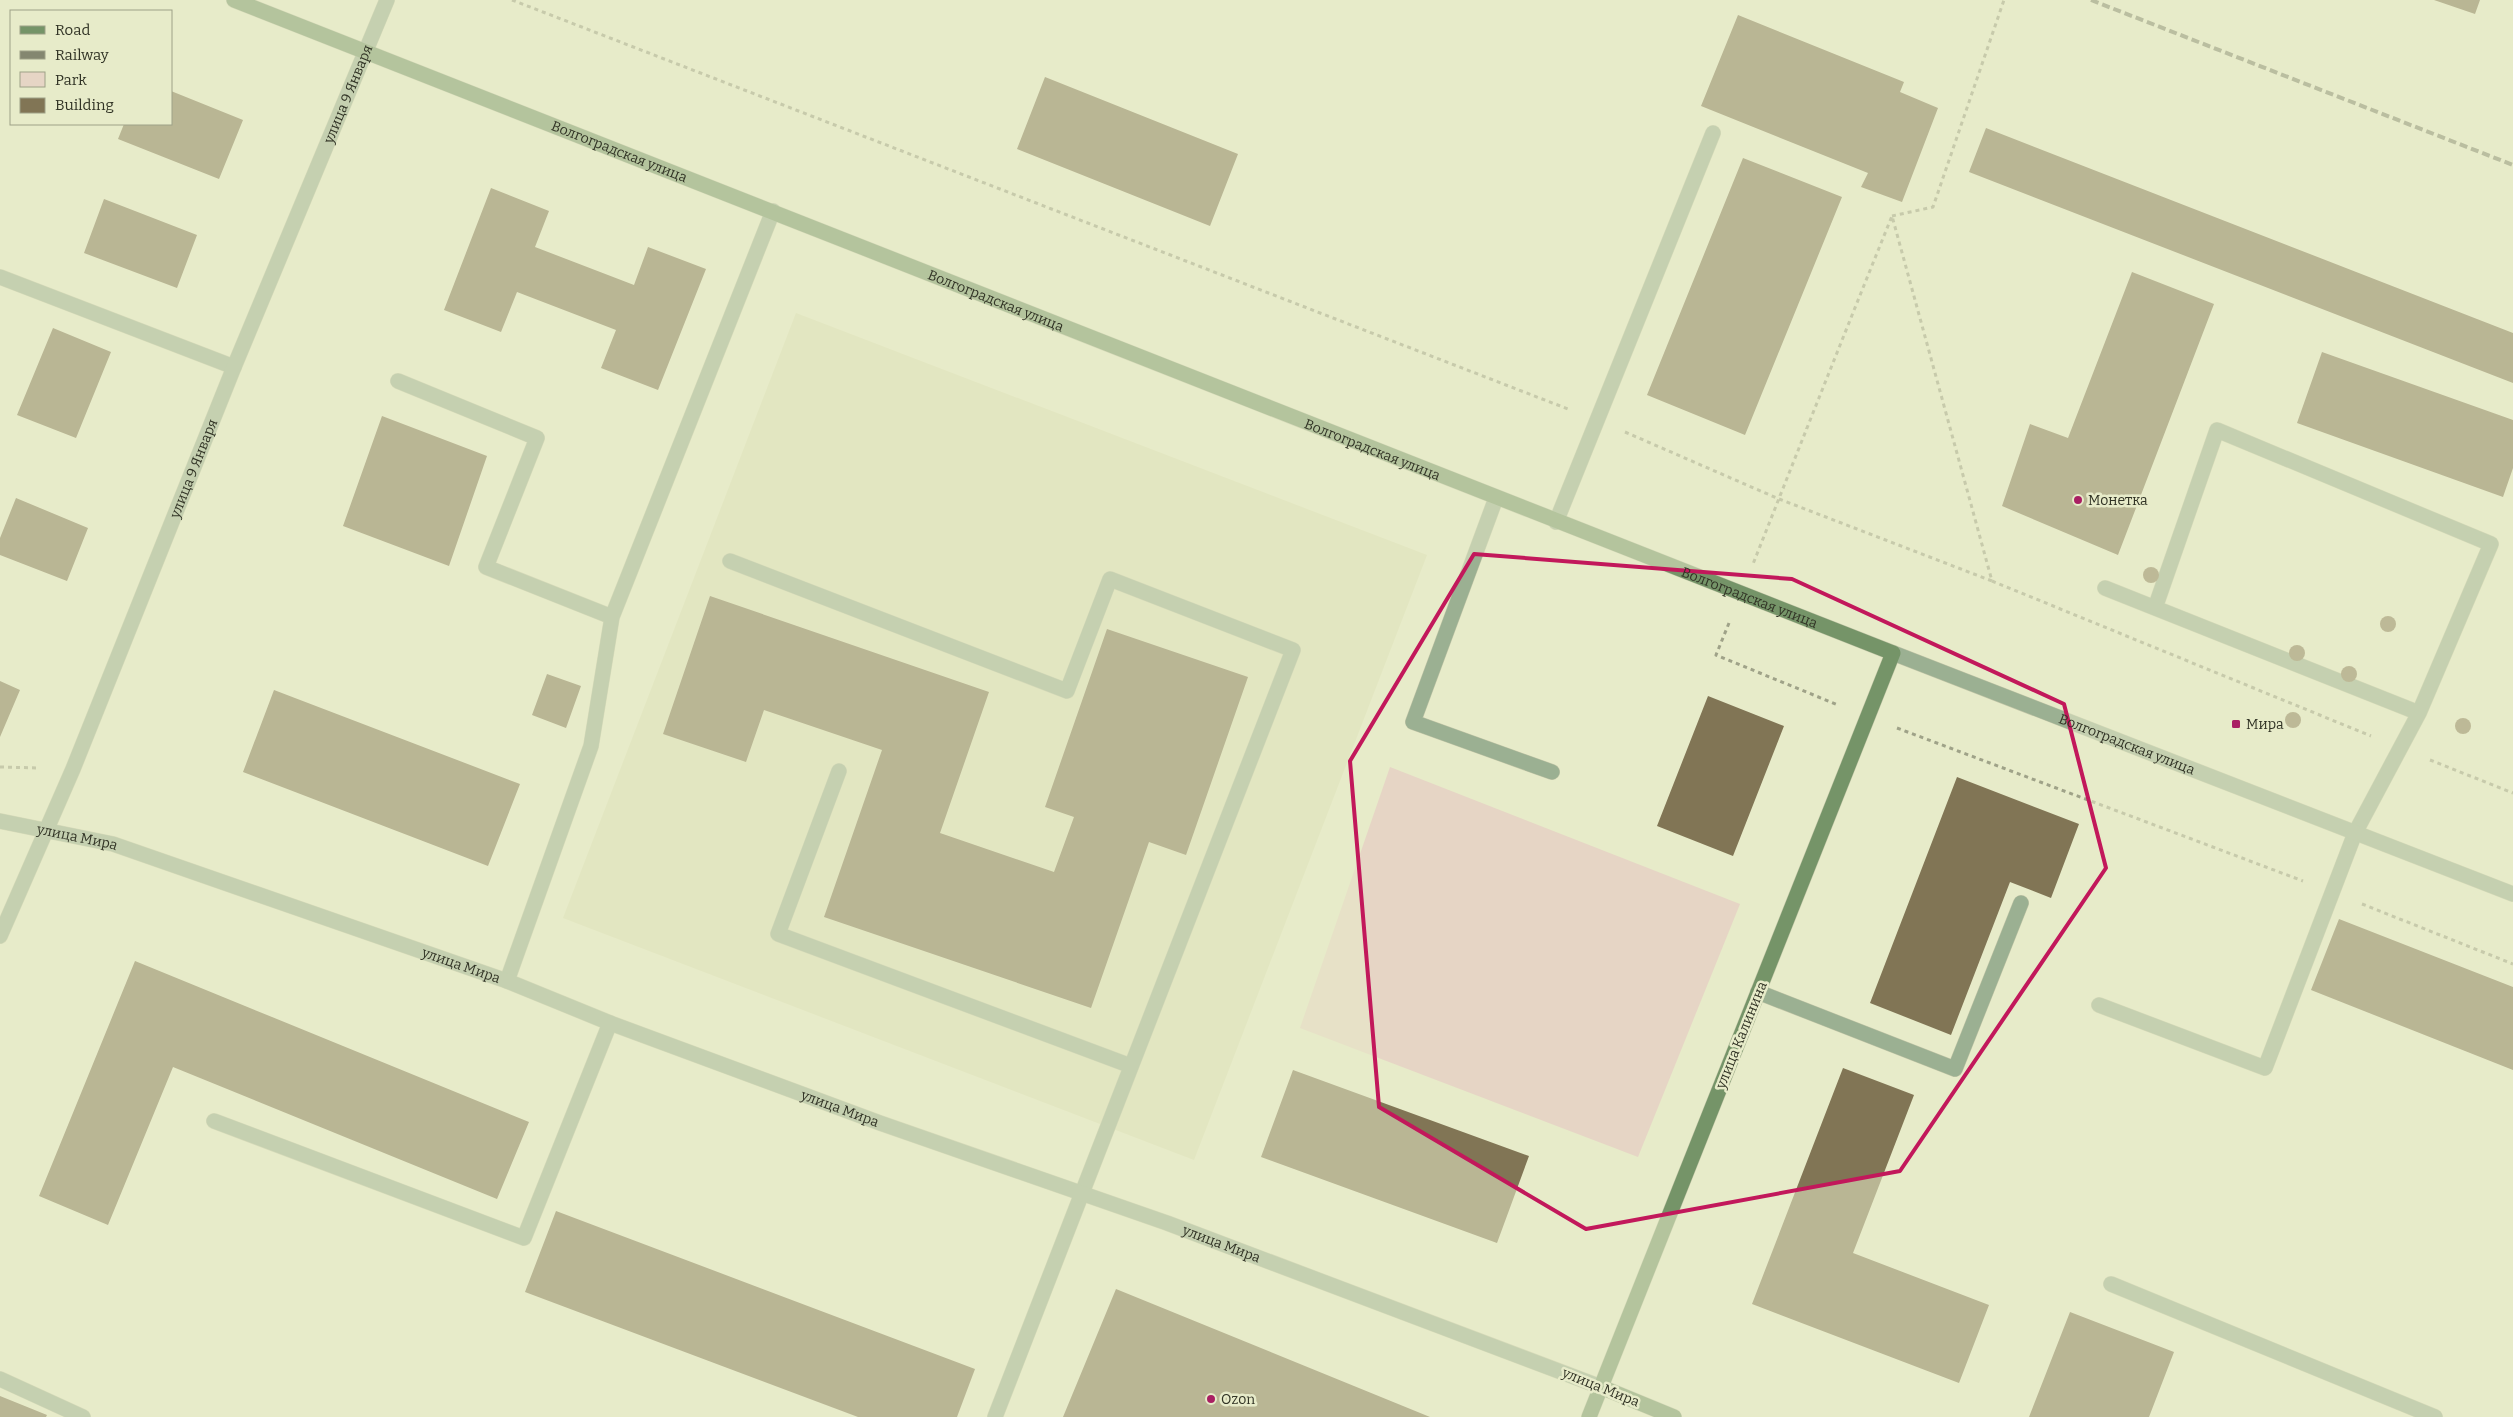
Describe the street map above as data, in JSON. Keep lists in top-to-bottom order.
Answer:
{
  "streets": {
    "street": [
      "улица 9 Января",
      "Волгоградская улица",
      "улица Мира",
      "улица Калинина"
    ]
  },
  "crossings": [
    ["улица 9 Января", "Волгоградская улица"],
    ["улица 9 Января", "улица Мира"],
    ["Волгоградская улица", "улица Калинина"],
    ["улица Мира", "улица Калинина"]
  ],
  "places": {
    "other": ["Монетка", "Ozon"],
    "transit": ["Мира"]
  },
  "legend": [
    "Road",
    "Railway",
    "Park",
    "Building"
  ]
}
